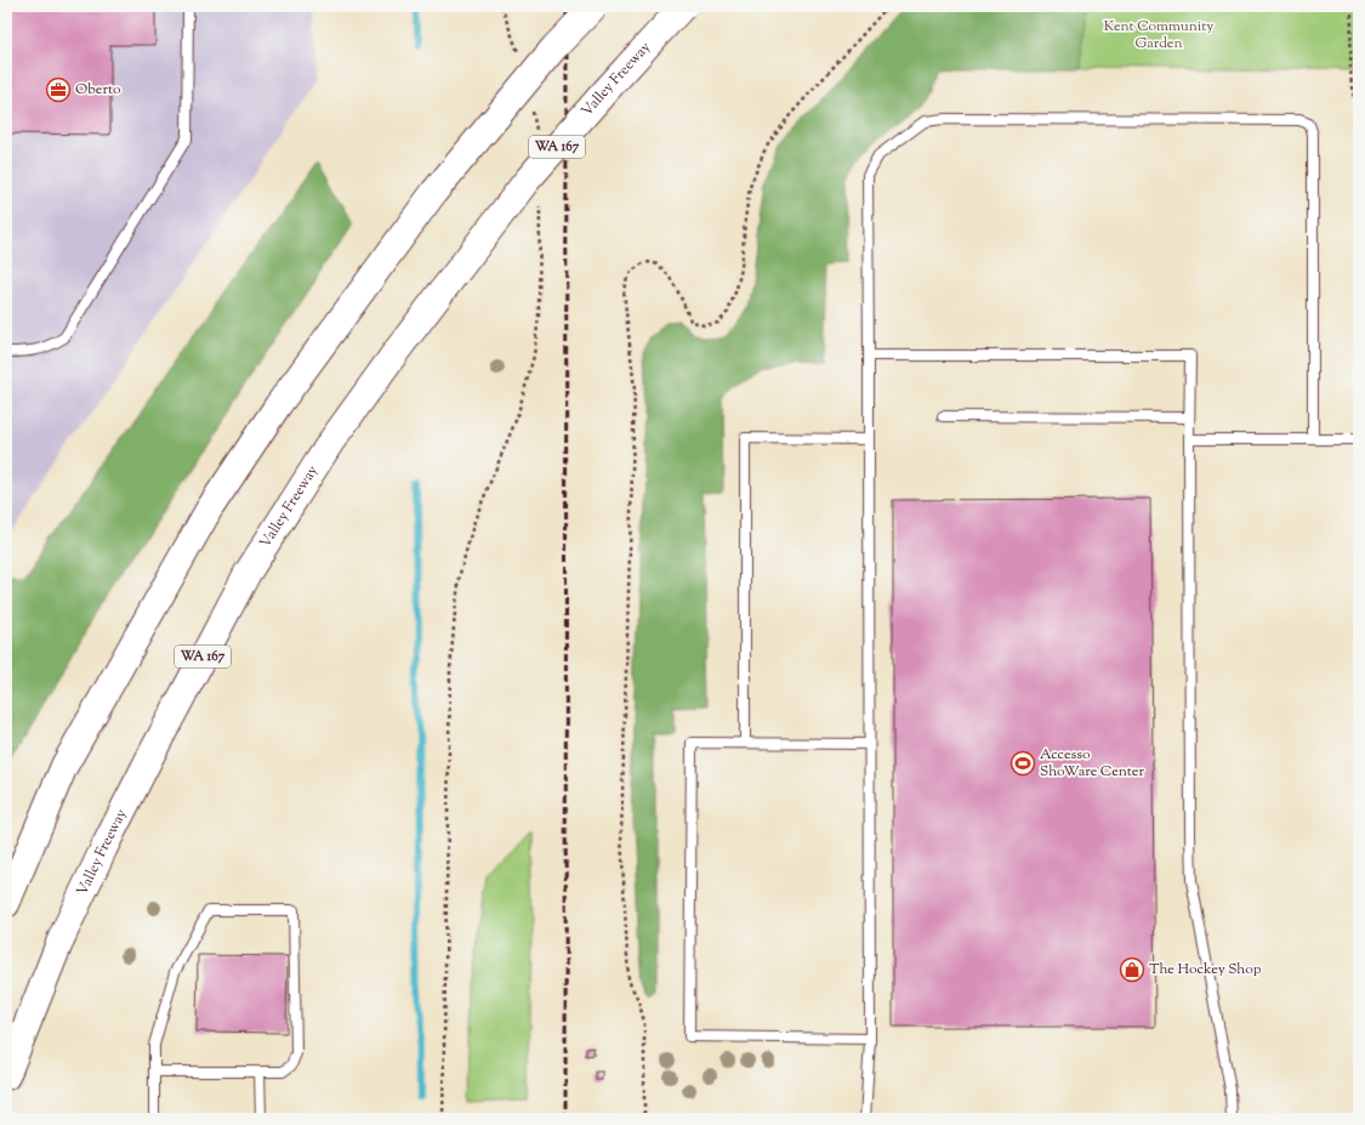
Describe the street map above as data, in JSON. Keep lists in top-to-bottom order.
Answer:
{
  "streets": {
    "highway": ["Valley Freeway", "WA 167"]
  },
  "parks": ["Kent Community Garden"],
  "places": {
    "office": ["Oberto"],
    "sports": ["Accesso ShoWare Center"],
    "shop": ["The Hockey Shop"]
  }
}
